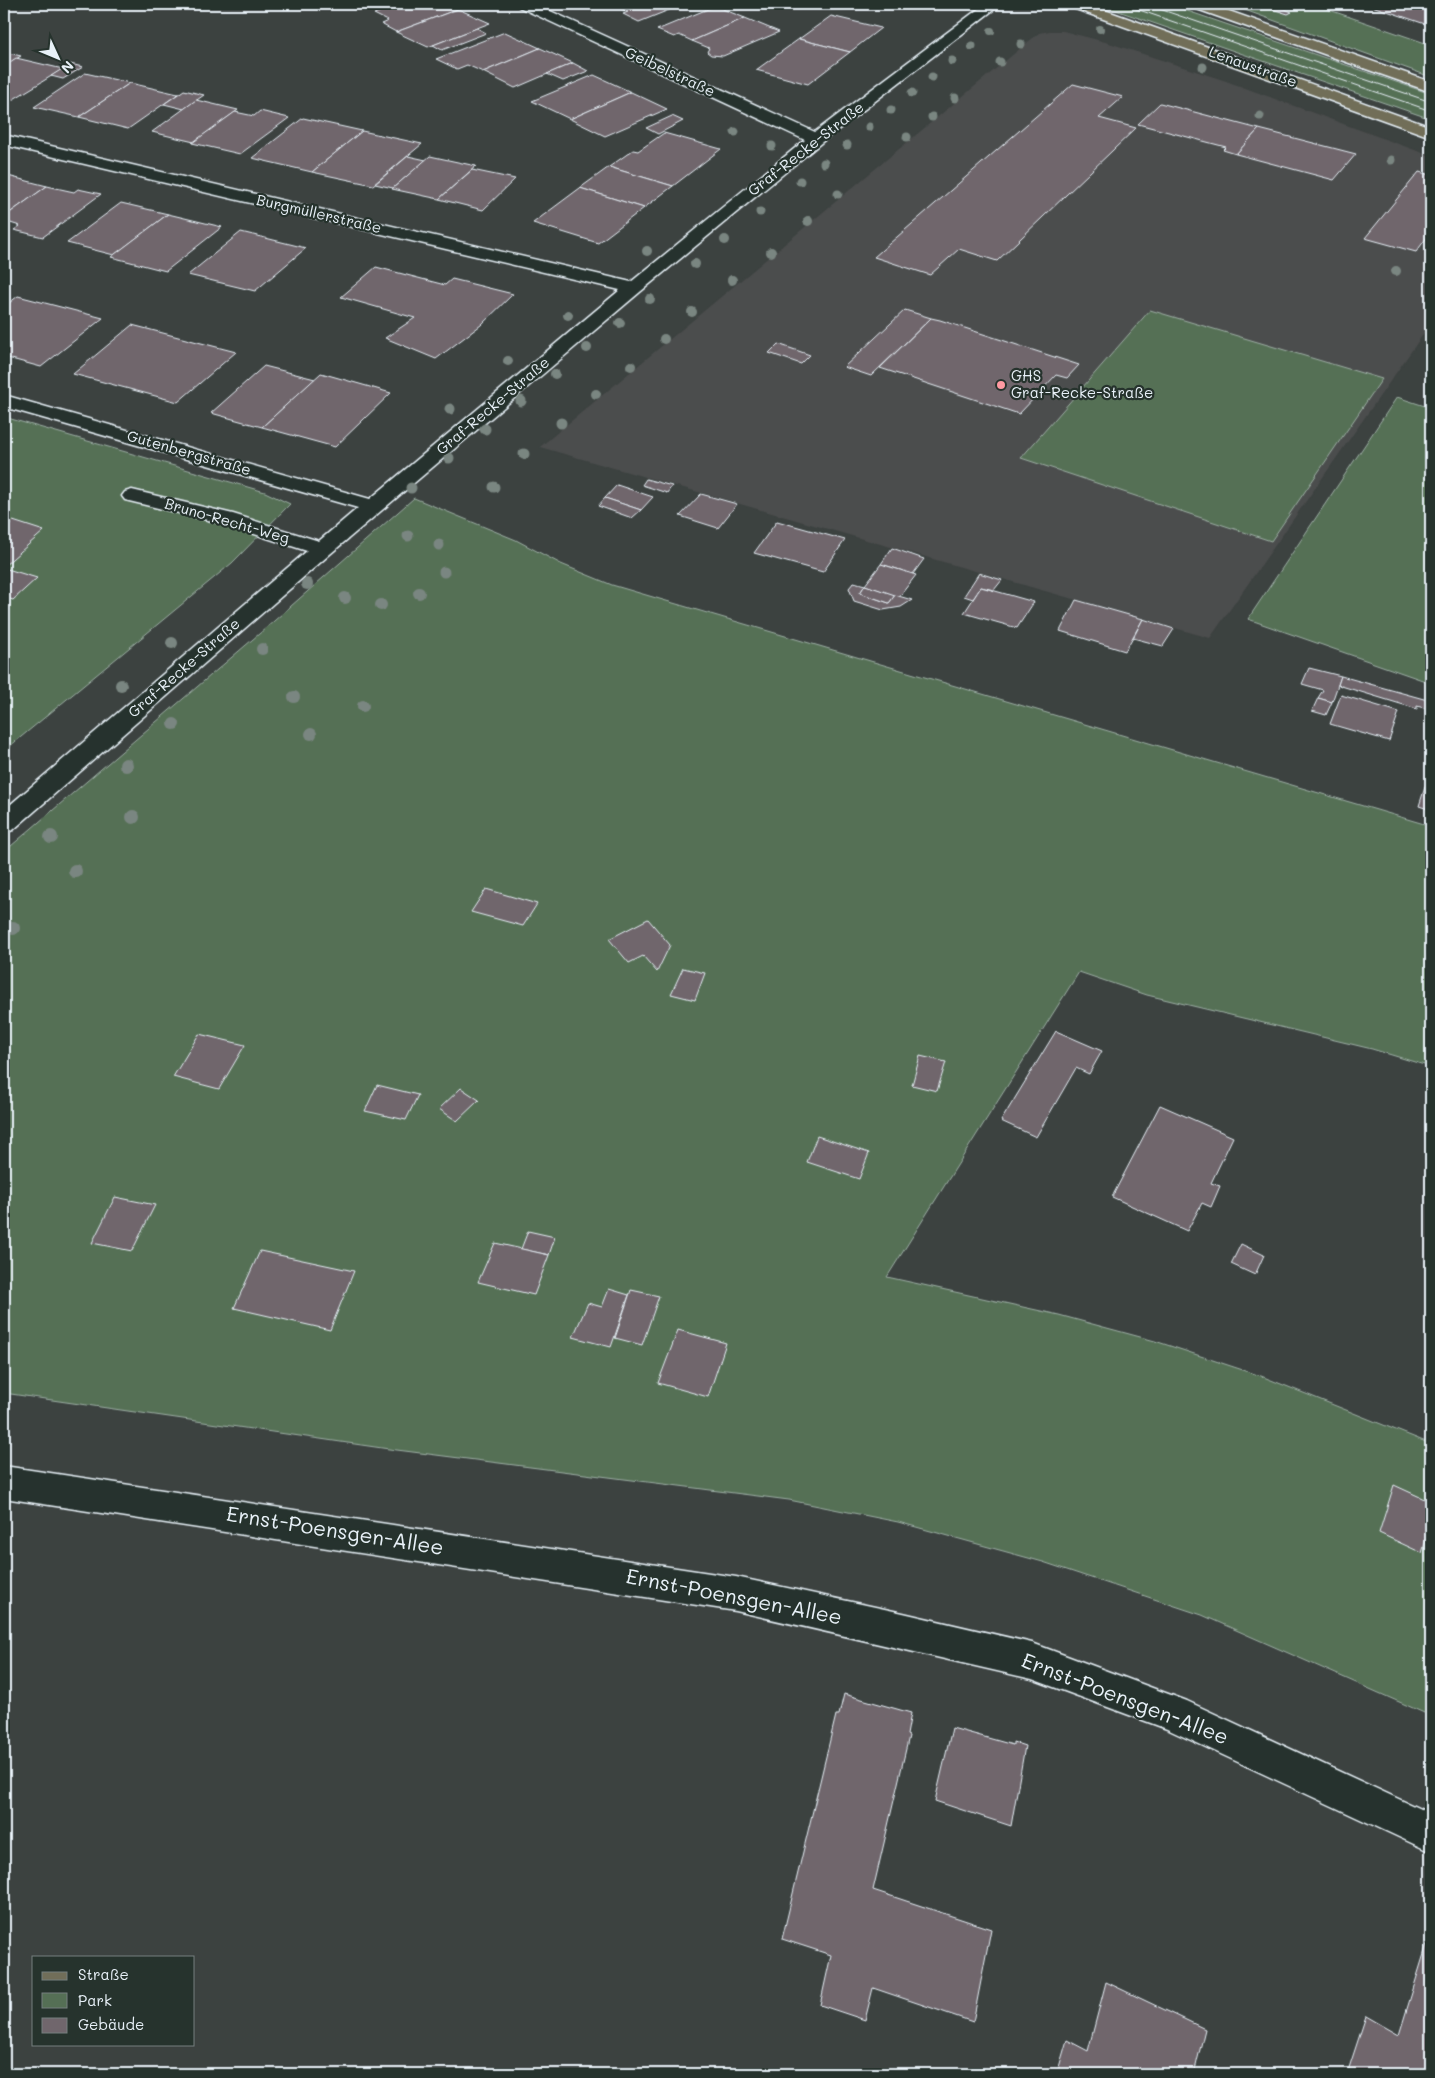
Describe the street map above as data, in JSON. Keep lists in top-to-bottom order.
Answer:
{
  "streets": {
    "main road": ["Lenaustraße"],
    "street": [
      "Geibelstraße",
      "Graf-Recke-Straße",
      "Burgmüllerstraße",
      "Gutenbergstraße",
      "Bruno-Recht-Weg",
      "Ernst-Poensgen-Allee"
    ]
  },
  "crossings": [
    ["Geibelstraße", "Graf-Recke-Straße"],
    ["Graf-Recke-Straße", "Burgmüllerstraße"],
    ["Graf-Recke-Straße", "Gutenbergstraße"],
    ["Graf-Recke-Straße", "Bruno-Recht-Weg"]
  ],
  "places": ["GHS Graf-Recke-Straße"],
  "legend": ["Straße", "Park", "Gebäude"],
  "north": "bottom right"
}
